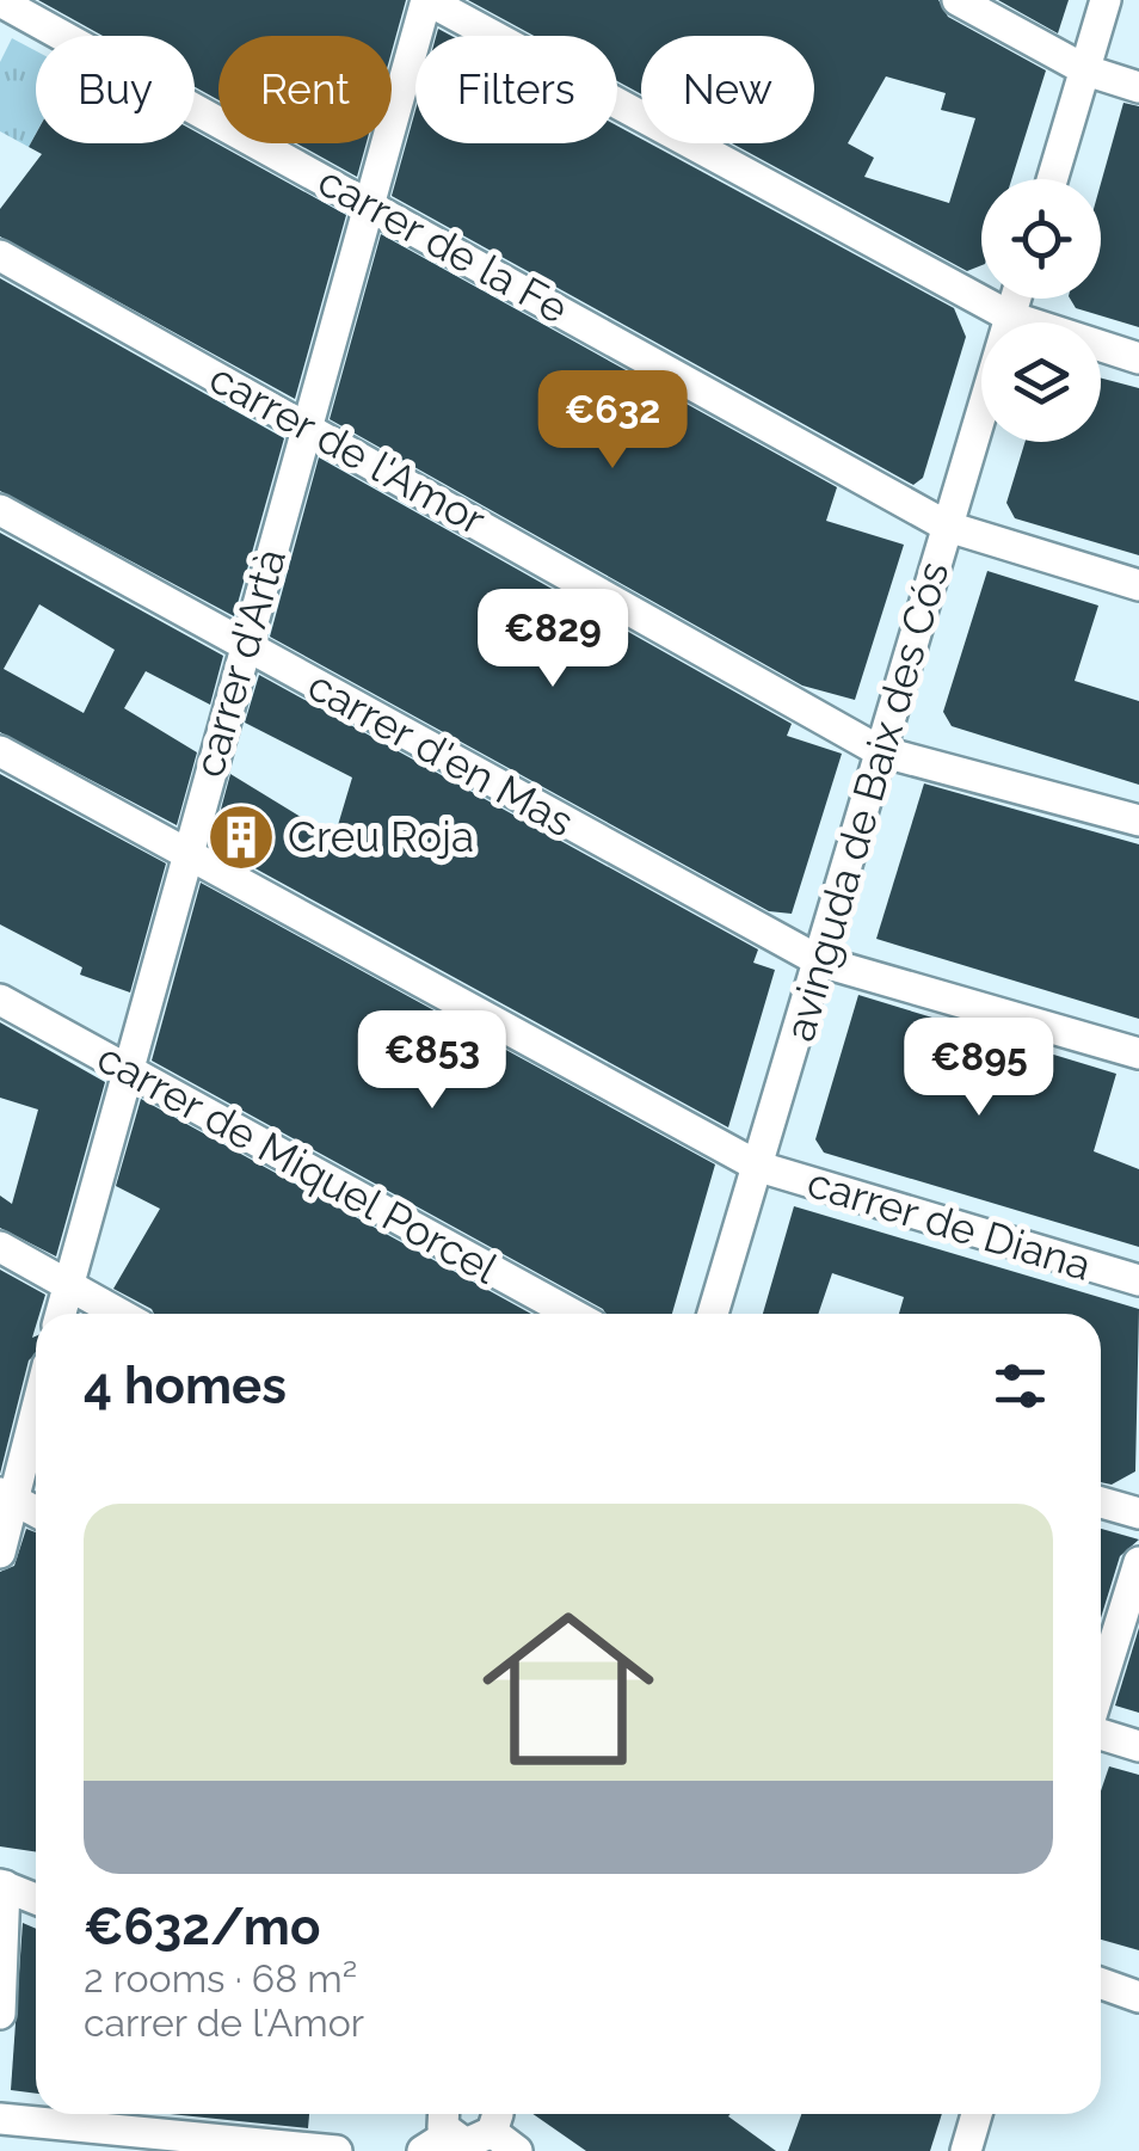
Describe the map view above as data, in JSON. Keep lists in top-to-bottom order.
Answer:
{
  "streets": {
    "street": [
      "carrer de la Fe",
      "carrer de l'Amor",
      "carrer d'Artà",
      "carrer d'en Mas",
      "avinguda de Baix des Cós",
      "carrer de Miquel Porcel",
      "carrer de Diana"
    ]
  },
  "crossings": [
    ["carrer de la Fe", "carrer d'Artà"],
    ["carrer de la Fe", "avinguda de Baix des Cós"],
    ["carrer de l'Amor", "carrer d'Artà"],
    ["carrer de l'Amor", "avinguda de Baix des Cós"],
    ["carrer d'Artà", "carrer d'en Mas"],
    ["carrer d'Artà", "carrer de Miquel Porcel"],
    ["carrer d'Artà", "carrer de Diana"],
    ["carrer d'en Mas", "avinguda de Baix des Cós"],
    ["avinguda de Baix des Cós", "carrer de Diana"]
  ],
  "places": {
    "building": ["Creu Roja"]
  },
  "page": {
    "chip": [
      "Buy",
      "Rent",
      "Filters",
      "New"
    ],
    "price": [
      "€632",
      "€829",
      "€853",
      "€895"
    ],
    "heading": "4 homes",
    "list": [
      {
        "name": "€632/mo",
        "note": "2 rooms · 68 m² · carrer de l'Amor"
      }
    ]
  }
}
